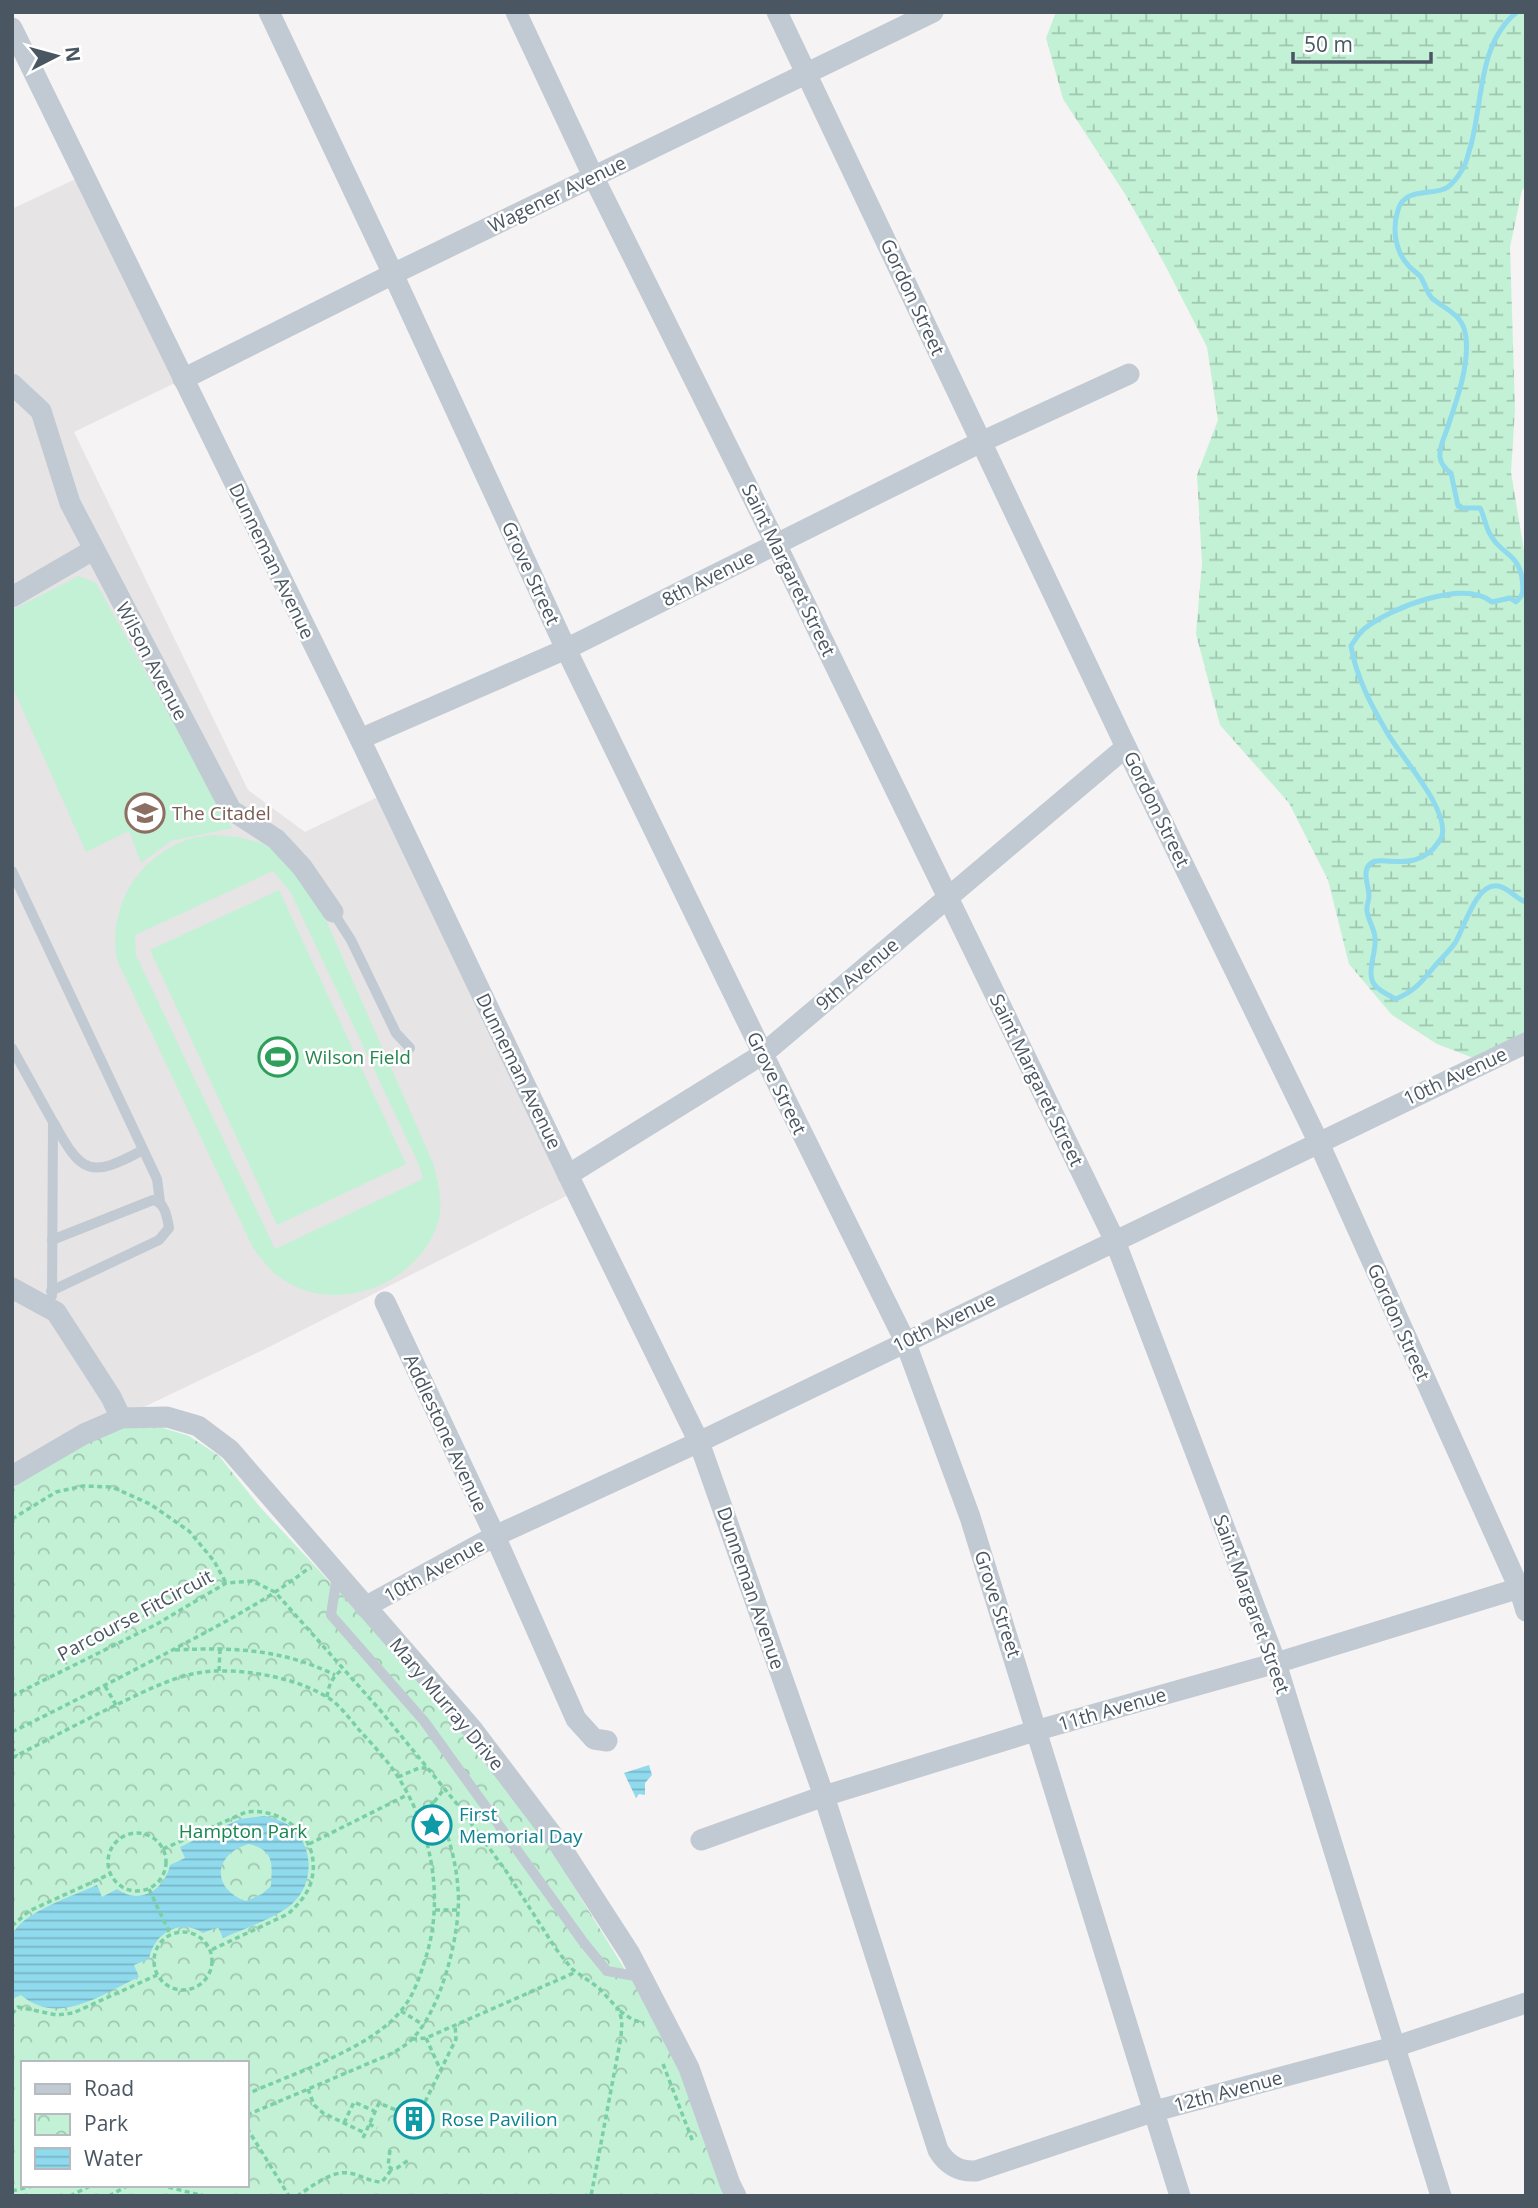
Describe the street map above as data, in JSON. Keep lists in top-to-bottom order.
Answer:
{
  "streets": {
    "street": [
      "Wagener Avenue",
      "Gordon Street",
      "Dunneman Avenue",
      "Saint Margaret Street",
      "Grove Street",
      "8th Avenue",
      "Wilson Avenue",
      "9th Avenue",
      "10th Avenue",
      "Addlestone Avenue",
      "Mary Murray Drive",
      "11th Avenue",
      "12th Avenue"
    ],
    "path": ["Parcourse FitCircuit"]
  },
  "crossings": [
    ["Wagener Avenue", "Gordon Street"],
    ["Wagener Avenue", "Dunneman Avenue"],
    ["Wagener Avenue", "Saint Margaret Street"],
    ["Wagener Avenue", "Grove Street"],
    ["Gordon Street", "8th Avenue"],
    ["Gordon Street", "9th Avenue"],
    ["Gordon Street", "10th Avenue"],
    ["Gordon Street", "11th Avenue"],
    ["Dunneman Avenue", "8th Avenue"],
    ["Dunneman Avenue", "9th Avenue"],
    ["Dunneman Avenue", "10th Avenue"],
    ["Dunneman Avenue", "11th Avenue"],
    ["Dunneman Avenue", "12th Avenue"],
    ["Saint Margaret Street", "8th Avenue"],
    ["Saint Margaret Street", "9th Avenue"],
    ["Saint Margaret Street", "10th Avenue"],
    ["Saint Margaret Street", "11th Avenue"],
    ["Saint Margaret Street", "12th Avenue"],
    ["Grove Street", "8th Avenue"],
    ["Grove Street", "9th Avenue"],
    ["Grove Street", "10th Avenue"],
    ["Grove Street", "11th Avenue"],
    ["Grove Street", "12th Avenue"],
    ["10th Avenue", "Addlestone Avenue"],
    ["10th Avenue", "Mary Murray Drive"]
  ],
  "parks": ["Hampton Park"],
  "places": {
    "school or university": ["The Citadel"],
    "sports": ["Wilson Field"],
    "place": ["First Memorial Day"],
    "building": ["Rose Pavilion"]
  },
  "legend": ["Road", "Park", "Water"],
  "scale_bar": "50 m",
  "north": "right"
}
